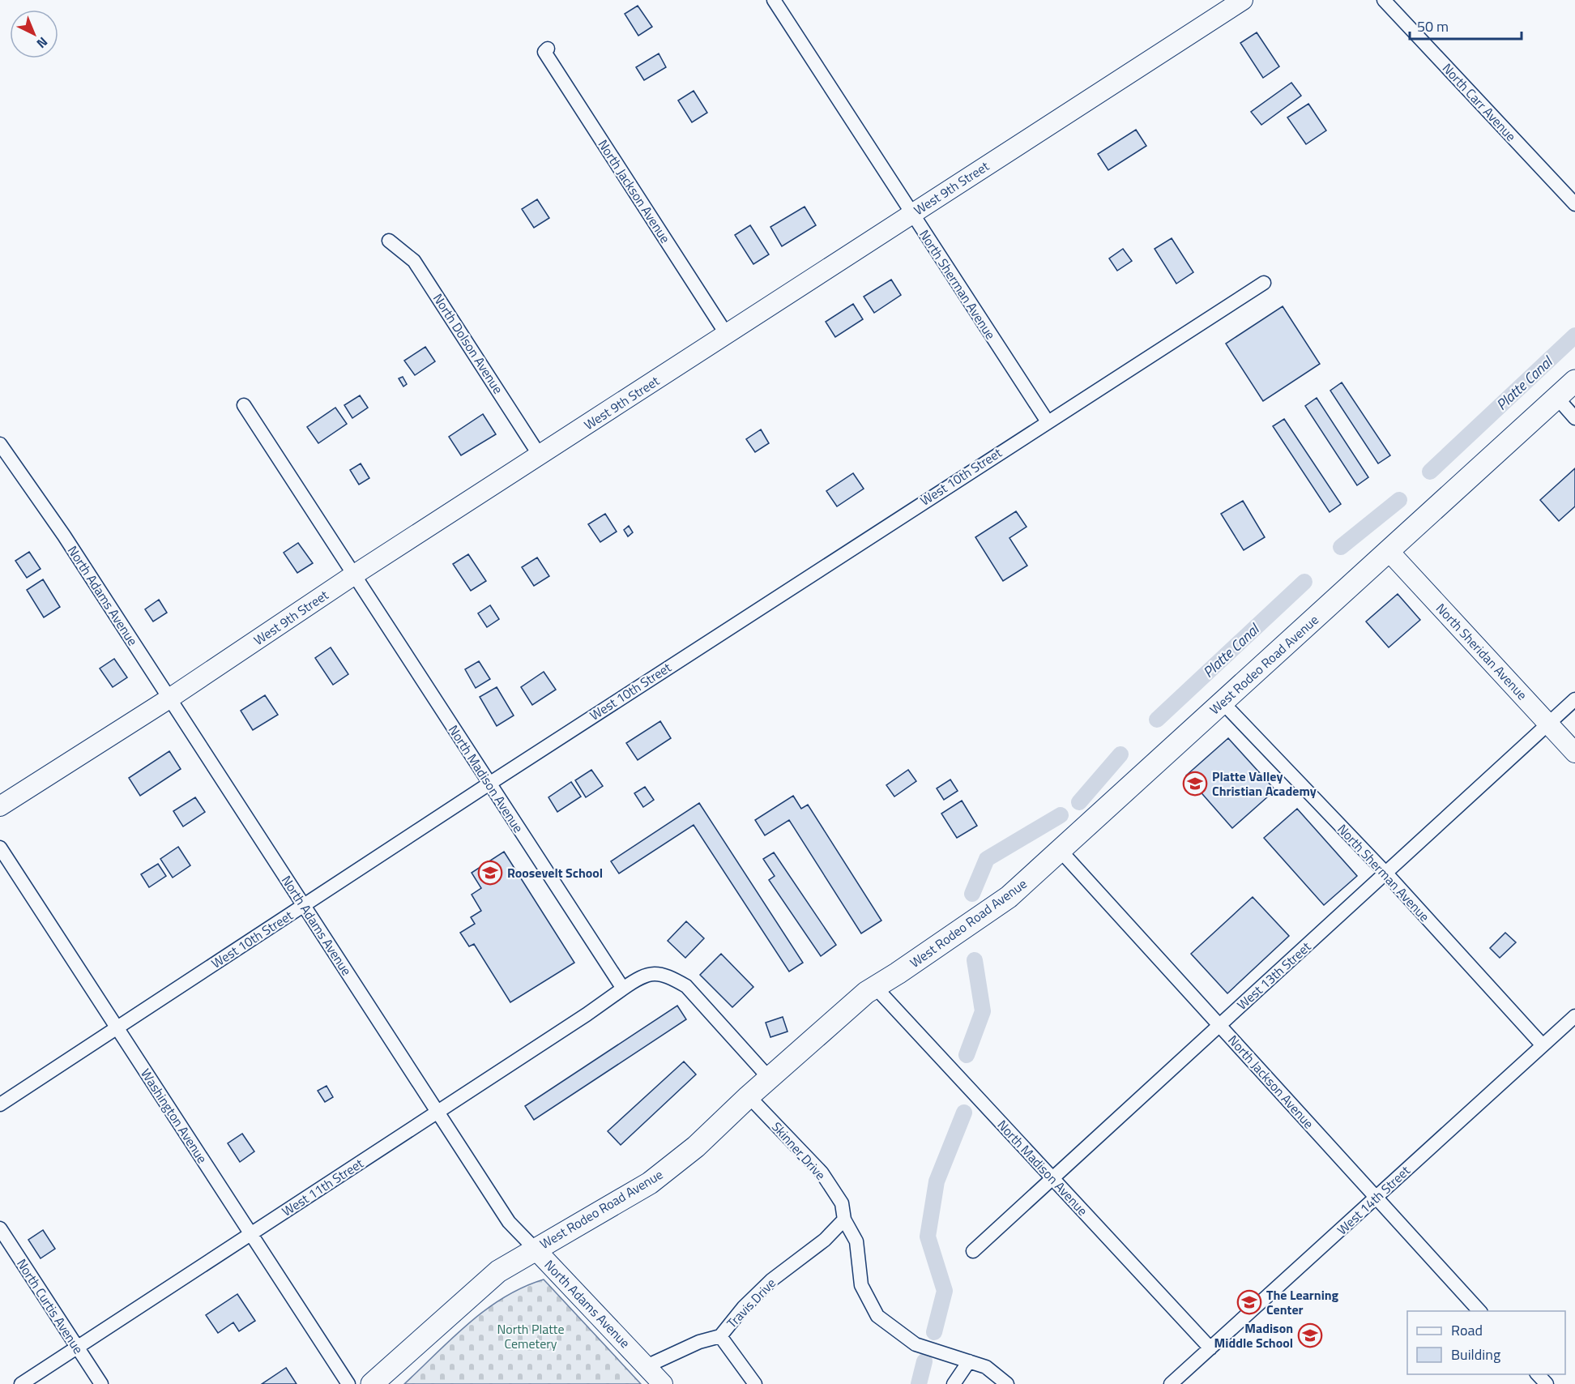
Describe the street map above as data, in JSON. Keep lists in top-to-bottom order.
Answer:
{
  "streets": {
    "main road": ["West Rodeo Road Avenue"],
    "street": [
      "North Carr Avenue",
      "West 9th Street",
      "North Jackson Avenue",
      "North Sherman Avenue",
      "North Dolson Avenue",
      "West 10th Street",
      "North Adams Avenue",
      "North Sheridan Avenue",
      "North Madison Avenue",
      "West 13th Street",
      "Washington Avenue",
      "Skinner Drive",
      "West 11th Street",
      "West 14th Street",
      "Travis Drive",
      "North Curtis Avenue"
    ]
  },
  "crossings": [
    ["West 9th Street", "North Jackson Avenue"],
    ["West 9th Street", "North Sherman Avenue"],
    ["West 9th Street", "North Dolson Avenue"],
    ["West 9th Street", "North Adams Avenue"],
    ["West 9th Street", "North Madison Avenue"],
    ["North Jackson Avenue", "West Rodeo Road Avenue"],
    ["North Jackson Avenue", "West 13th Street"],
    ["North Jackson Avenue", "West 14th Street"],
    ["North Sherman Avenue", "West 10th Street"],
    ["North Sherman Avenue", "West Rodeo Road Avenue"],
    ["North Sherman Avenue", "West 13th Street"],
    ["North Sherman Avenue", "West 14th Street"],
    ["West 10th Street", "North Adams Avenue"],
    ["West 10th Street", "North Madison Avenue"],
    ["West 10th Street", "Washington Avenue"],
    ["North Adams Avenue", "West Rodeo Road Avenue"],
    ["North Adams Avenue", "West 11th Street"],
    ["North Adams Avenue", "Travis Drive"],
    ["North Sheridan Avenue", "West Rodeo Road Avenue"],
    ["North Sheridan Avenue", "West 13th Street"],
    ["West Rodeo Road Avenue", "North Madison Avenue"],
    ["West Rodeo Road Avenue", "Skinner Drive"],
    ["North Madison Avenue", "West 13th Street"],
    ["North Madison Avenue", "West 11th Street"],
    ["North Madison Avenue", "West 14th Street"],
    ["Washington Avenue", "West 11th Street"],
    ["Skinner Drive", "Travis Drive"],
    ["West 11th Street", "North Curtis Avenue"]
  ],
  "water": ["Platte Canal"],
  "parks": ["North Platte Cemetery"],
  "places": {
    "school or university": [
      "Platte Valley Christian Academy",
      "Roosevelt School",
      "The Learning Center",
      "Madison Middle School"
    ]
  },
  "legend": ["Road", "Building"],
  "scale_bar": "50 m",
  "north": "bottom right"
}
